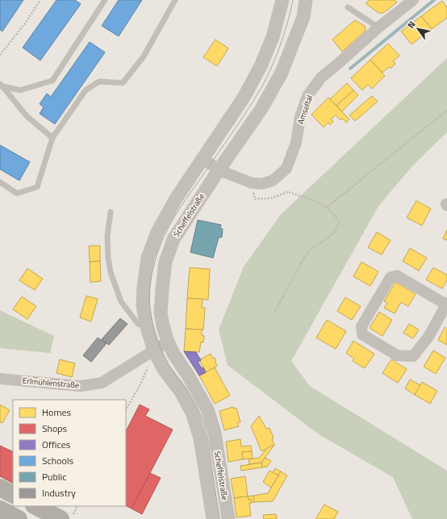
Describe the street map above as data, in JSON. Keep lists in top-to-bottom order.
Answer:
{
  "streets": {
    "street": ["Amseltal", "Scheffelstraße", "Erlmühlenstraße"]
  },
  "crossings": [
    ["Amseltal", "Scheffelstraße"],
    ["Scheffelstraße", "Erlmühlenstraße"]
  ],
  "legend": [
    "Homes",
    "Shops",
    "Offices",
    "Schools",
    "Public",
    "Industry"
  ],
  "north": "top left"
}
